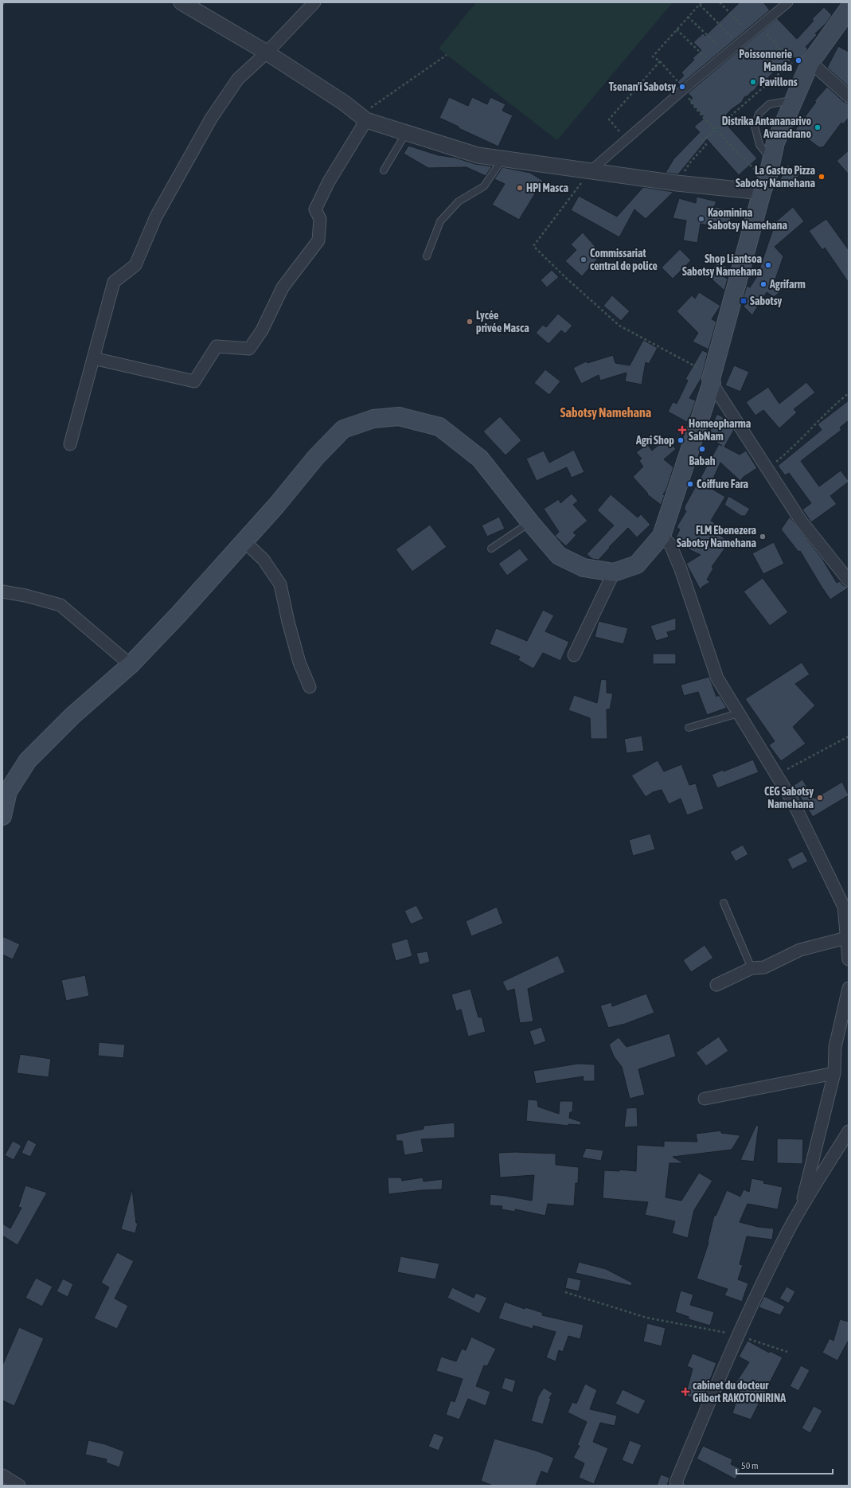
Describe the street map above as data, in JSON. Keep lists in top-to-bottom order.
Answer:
{
  "districts": ["Sabotsy Namehana"],
  "places": {
    "other": [
      "Poissonnerie Manda",
      "Pavillons",
      "Tsenan'i Sabotsy",
      "Distrika Antananarivo Avaradrano",
      "La Gastro Pizza Sabotsy Namehana",
      "HPI Masca",
      "Kaominina Sabotsy Namehana",
      "Commissariat central de police",
      "Shop Liantsoa Sabotsy Namehana",
      "Agrifarm",
      "Lycée privée Masca",
      "Agri Shop",
      "Babah",
      "Coiffure Fara",
      "FLM Ebenezera Sabotsy Namehana",
      "CEG Sabotsy Namehana"
    ],
    "transit": ["Sabotsy"],
    "health": ["Homeopharma SabNam", "cabinet du docteur Gilbert RAKOTONIRINA"]
  },
  "scale_bar": "50 m"
}
